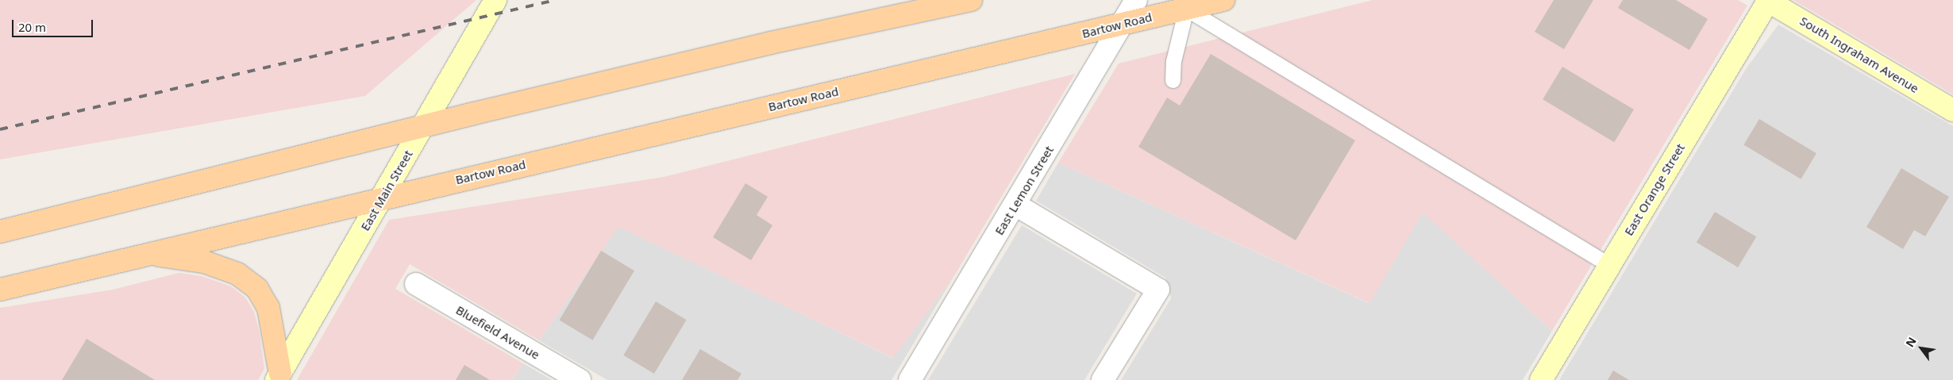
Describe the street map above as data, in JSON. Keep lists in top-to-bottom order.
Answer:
{
  "streets": {
    "main road": ["Bartow Road"],
    "street": [
      "South Ingraham Avenue",
      "East Orange Street",
      "East Main Street",
      "East Lemon Street",
      "Bluefield Avenue"
    ]
  },
  "crossings": [
    ["Bartow Road", "East Main Street"],
    ["Bartow Road", "East Lemon Street"],
    ["South Ingraham Avenue", "East Orange Street"]
  ],
  "scale_bar": "20 m",
  "north": "top left"
}
